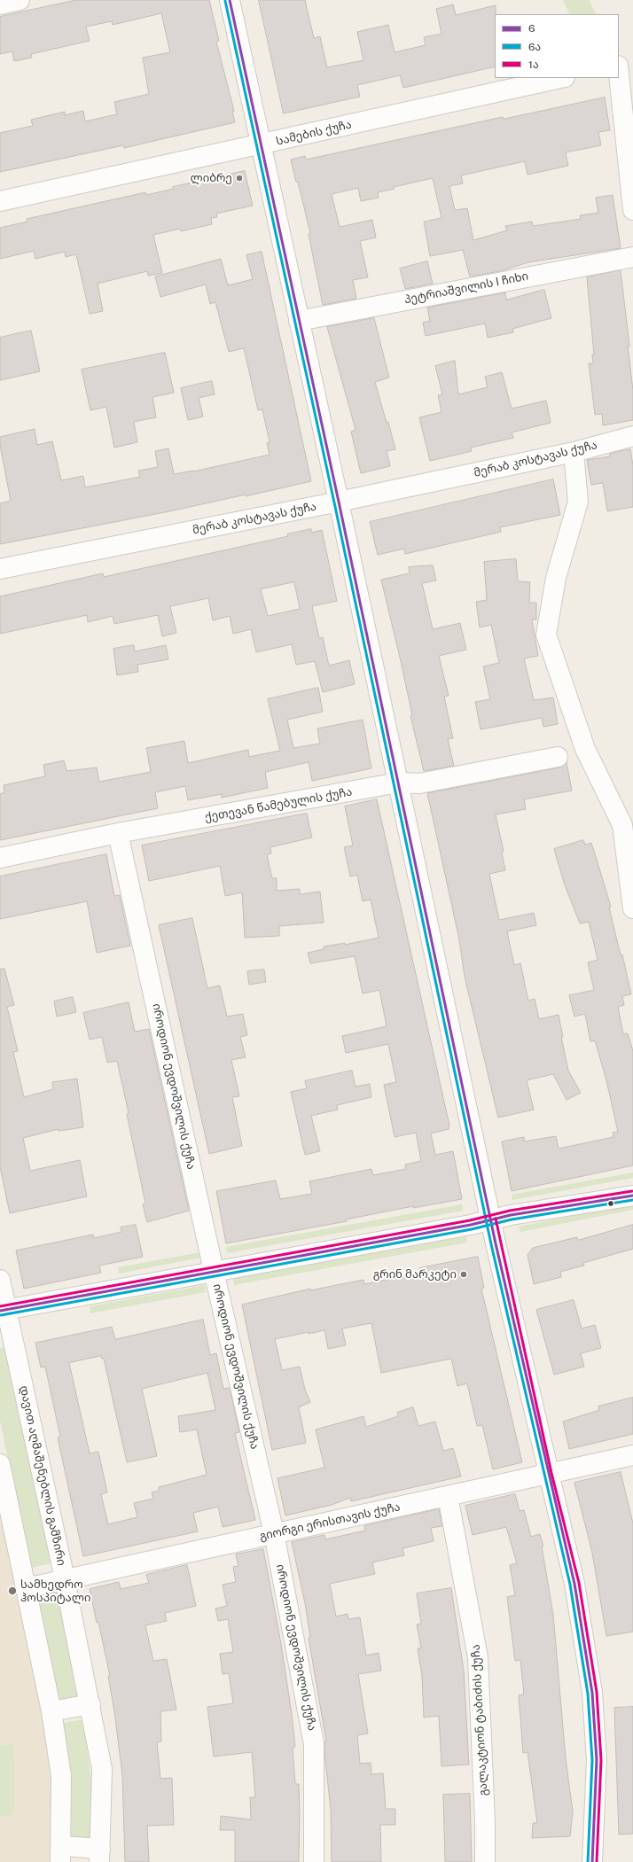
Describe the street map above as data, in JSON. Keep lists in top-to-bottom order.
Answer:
{
  "streets": {
    "street": [
      "სამების ქუჩა",
      "პეტრიაშვილის I ჩიხი",
      "მერაბ კოსტავას ქუჩა",
      "ქეთევან წამებულის ქუჩა",
      "იროდიონ ევდოშვილის ქუჩა",
      "დავით აღმაშენებლის გამზირი",
      "გიორგი ერისთავის ქუჩა",
      "გალაკტიონ ტაბიძის ქუჩა"
    ]
  },
  "crossings": [
    ["ქეთევან წამებულის ქუჩა", "იროდიონ ევდოშვილის ქუჩა"],
    ["იროდიონ ევდოშვილის ქუჩა", "გიორგი ერისთავის ქუჩა"],
    ["დავით აღმაშენებლის გამზირი", "გიორგი ერისთავის ქუჩა"],
    ["გიორგი ერისთავის ქუჩა", "გალაკტიონ ტაბიძის ქუჩა"]
  ],
  "places": ["ლიბრე", "გრინ მარკეტი", "სამხედრო ჰოსპიტალი"],
  "lines": ["transit line 6", "transit line 6ა", "transit line 1ა"],
  "legend": ["6", "6ა", "1ა"]
}
